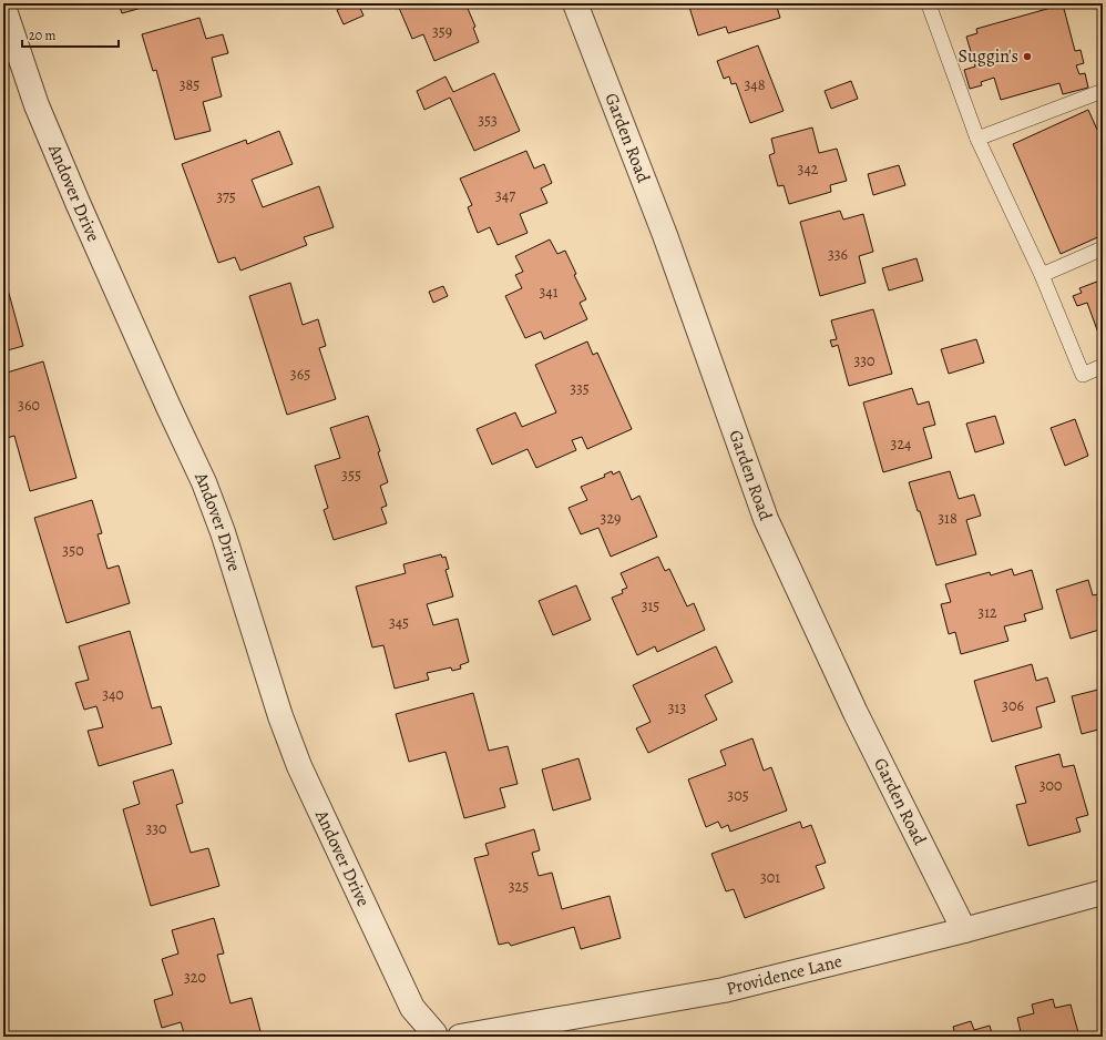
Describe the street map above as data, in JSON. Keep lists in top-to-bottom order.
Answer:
{
  "streets": {
    "street": ["Garden Road", "Andover Drive", "Providence Lane"]
  },
  "crossings": [
    ["Garden Road", "Providence Lane"]
  ],
  "places": ["Suggin's"],
  "house_numbers": [
    "359",
    "385",
    "348",
    "353",
    "342",
    "347",
    "375",
    "336",
    "341",
    "330",
    "365",
    "335",
    "360",
    "324",
    "355",
    "329",
    "318",
    "350",
    "315",
    "312",
    "345",
    "340",
    "306",
    "313",
    "300",
    "305",
    "330",
    "301",
    "325",
    "320"
  ],
  "scale_bar": "20 m"
}
